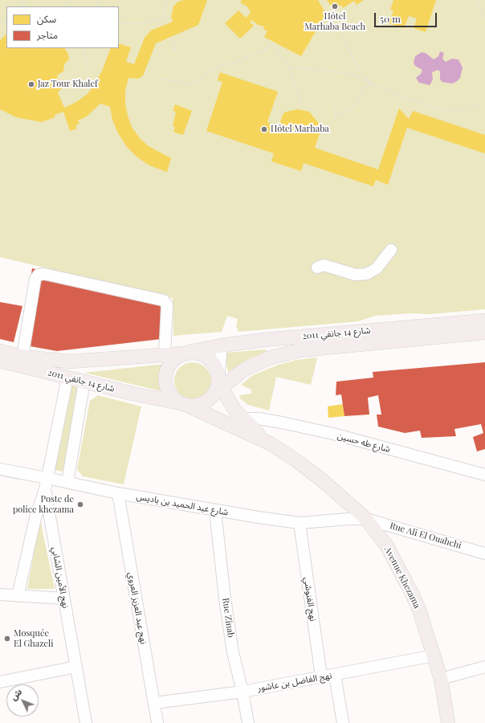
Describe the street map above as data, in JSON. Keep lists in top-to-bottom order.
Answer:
{
  "streets": {
    "main road": ["شارع 14 جانفي 2011", "Avenue Khezama"],
    "street": [
      "شارع طه حسين",
      "شارع عبد الحميد بن باديس",
      "Rue Ali El Ouahchi",
      "نهج الأمين الشابي",
      "نهج الغنوشي",
      "نهج عبد العزيز العروي",
      "Rue Zinab",
      "نهج الفاضل بن عاشور"
    ]
  },
  "crossings": [
    ["شارع 14 جانفي 2011", "Avenue Khezama"],
    ["شارع طه حسين", "Avenue Khezama"],
    ["شارع عبد الحميد بن باديس", "Rue Ali El Ouahchi"],
    ["شارع عبد الحميد بن باديس", "Avenue Khezama"],
    ["شارع عبد الحميد بن باديس", "نهج الغنوشي"],
    ["شارع عبد الحميد بن باديس", "نهج عبد العزيز العروي"],
    ["شارع عبد الحميد بن باديس", "Rue Zinab"],
    ["Rue Ali El Ouahchi", "Avenue Khezama"],
    ["Avenue Khezama", "نهج الفاضل بن عاشور"],
    ["نهج الغنوشي", "نهج الفاضل بن عاشور"],
    ["نهج عبد العزيز العروي", "نهج الفاضل بن عاشور"],
    ["Rue Zinab", "نهج الفاضل بن عاشور"]
  ],
  "places": [
    "Hôtel Marhaba Beach",
    "Jaz Tour Khalef",
    "Hôtel Marhaba",
    "Poste de police khezama",
    "Mosquée El Ghazeli"
  ],
  "legend": ["سكن", "متاجر"],
  "scale_bar": "50 m",
  "north": "top left"
}
